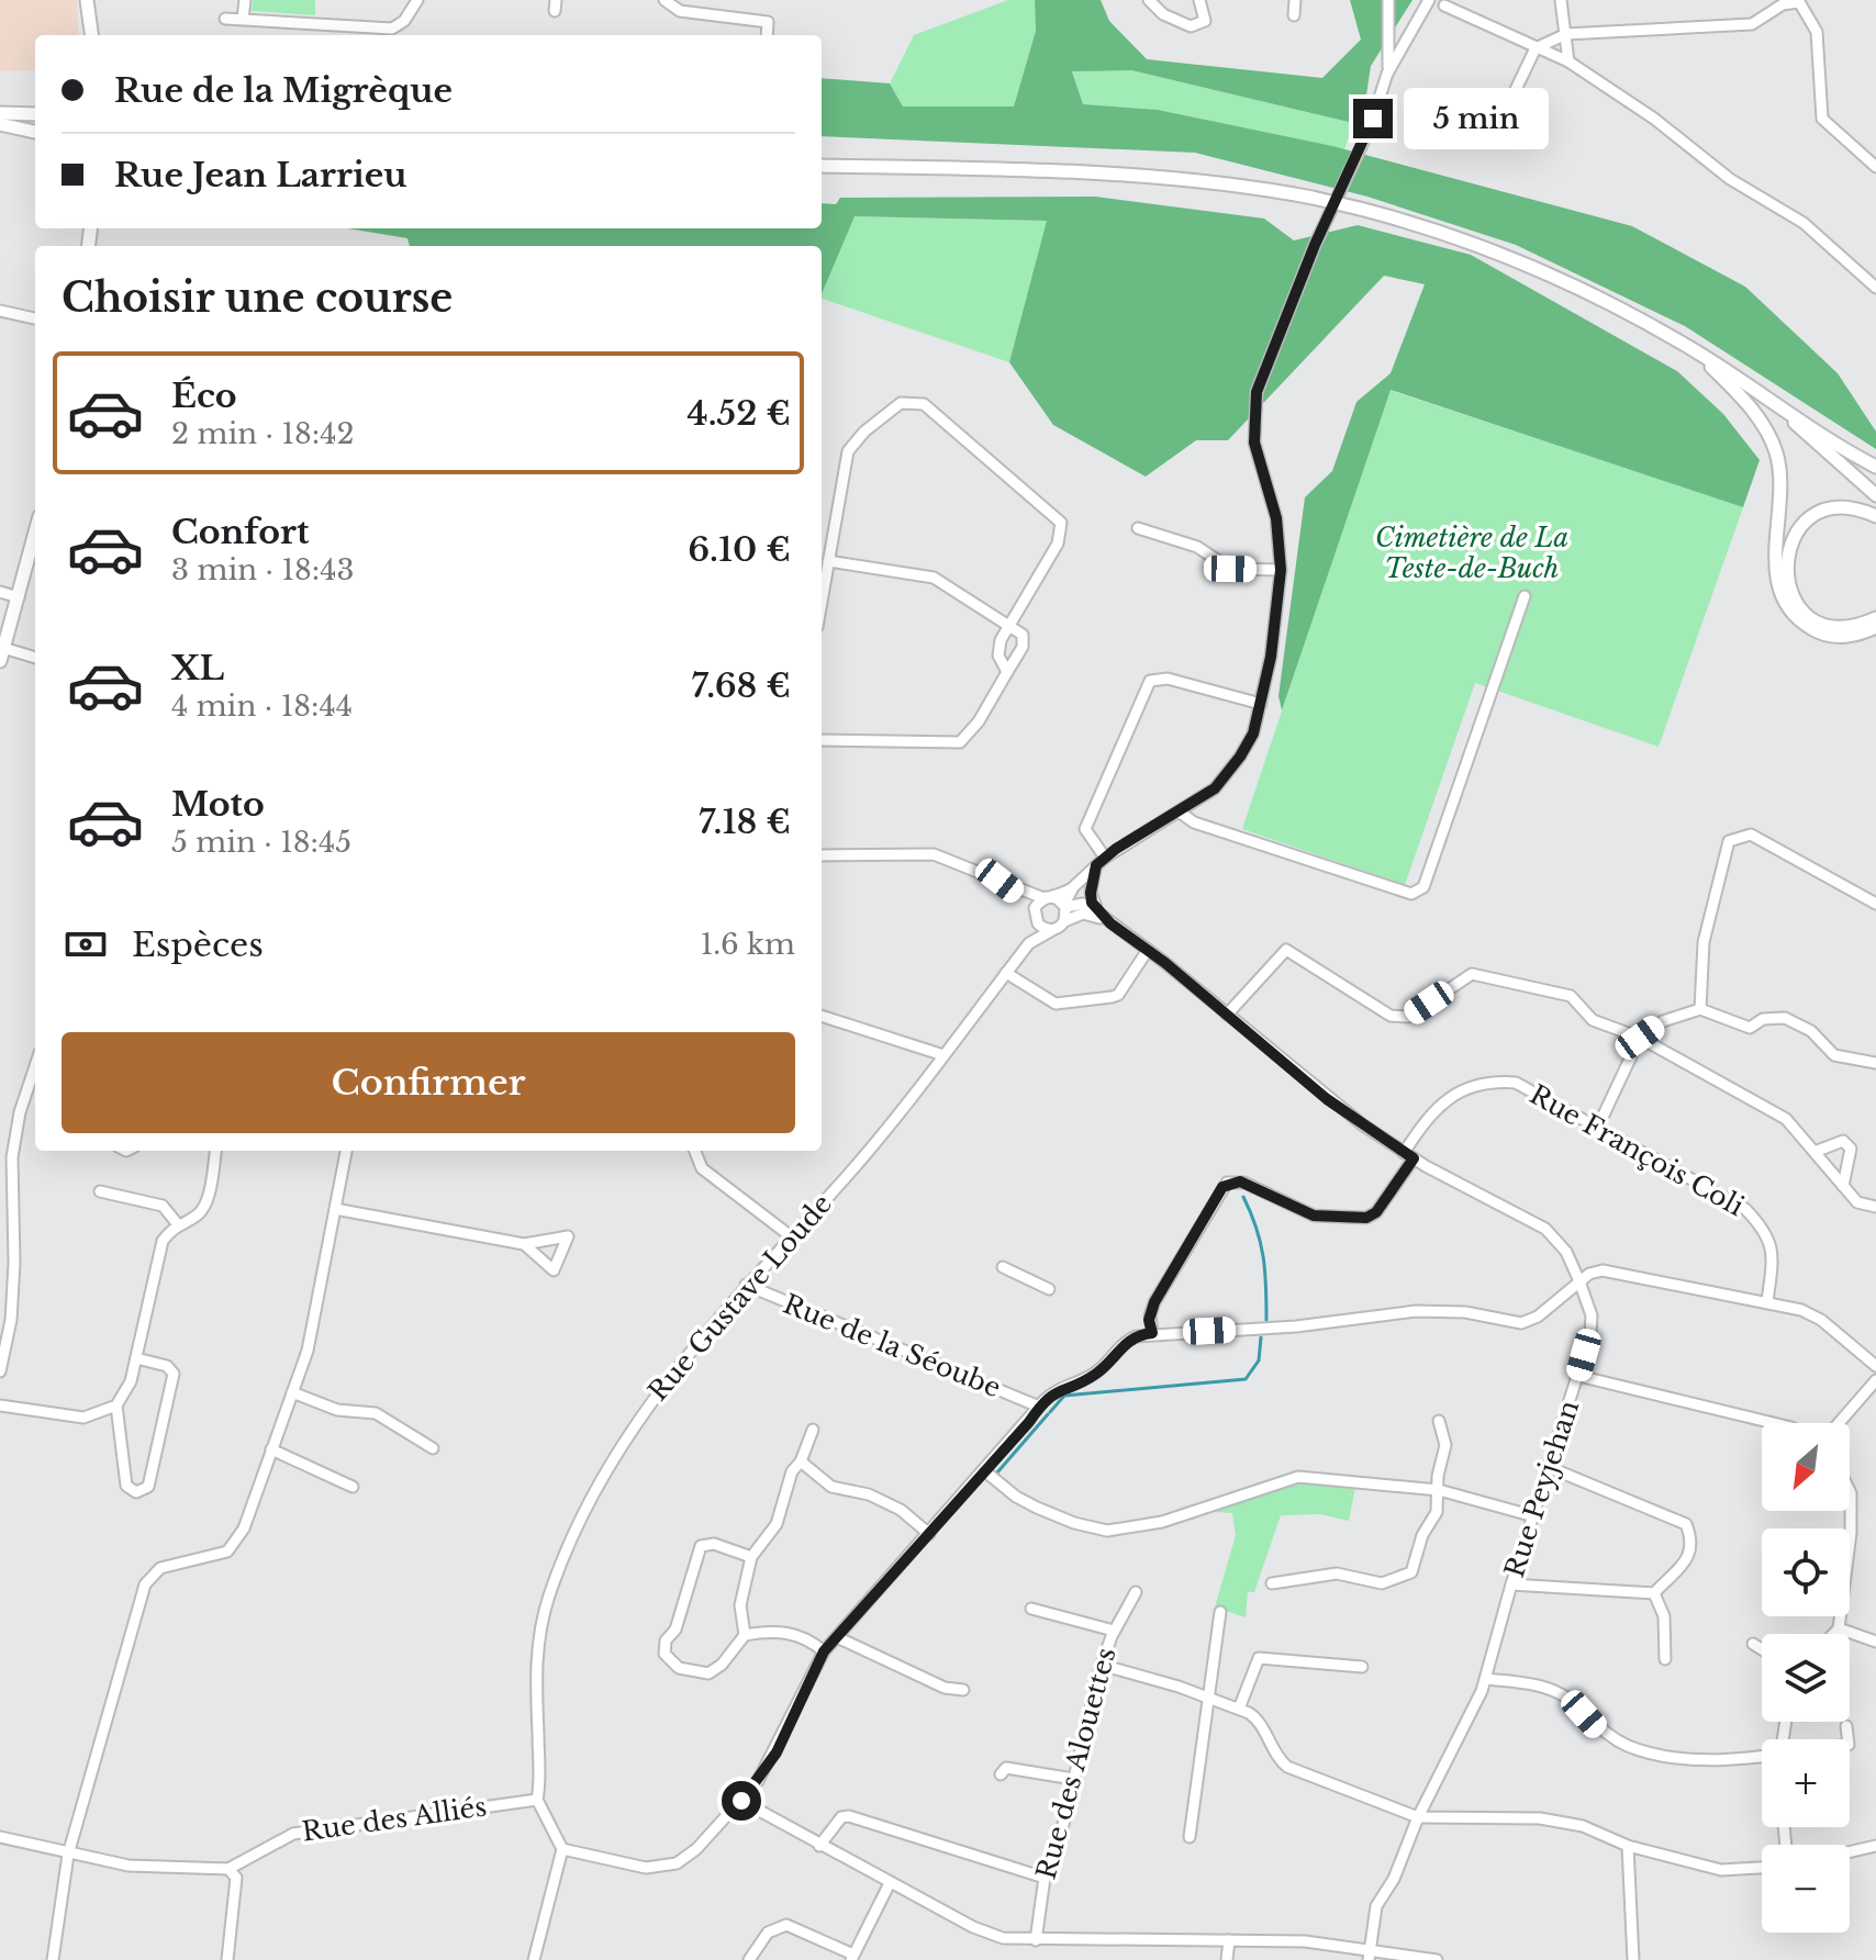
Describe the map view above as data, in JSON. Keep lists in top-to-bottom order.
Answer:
{
  "streets": {
    "street": [
      "Rue François Coli",
      "Rue Gustave Loude",
      "Rue de la Séoube",
      "Rue Peyjehan",
      "Rue des Alouettes",
      "Rue des Alliés"
    ]
  },
  "crossings": [
    ["Rue François Coli", "Rue Peyjehan"],
    ["Rue Gustave Loude", "Rue de la Séoube"],
    ["Rue Gustave Loude", "Rue Peyjehan"],
    ["Rue Gustave Loude", "Rue des Alliés"]
  ],
  "parks": ["Cimetière de La Teste-de-Buch"],
  "north": "bottom left",
  "page": {
    "banner": ["Rue de la Migrèque", "Rue Jean Larrieu"],
    "bubble": "5 min",
    "heading": "Choisir une course",
    "list": [
      {
        "name": "Éco",
        "note": "2 min · 18:42",
        "value": "4.52 €"
      },
      {
        "name": "Confort",
        "note": "3 min · 18:43",
        "value": "6.10 €"
      },
      {
        "name": "XL",
        "note": "4 min · 18:44",
        "value": "7.68 €"
      },
      {
        "name": "Moto",
        "note": "5 min · 18:45",
        "value": "7.18 €"
      }
    ],
    "pay": ["Espèces", "1.6 km"],
    "buttons": "Confirmer",
    "map_buttons": ["+", "−"]
  }
}
